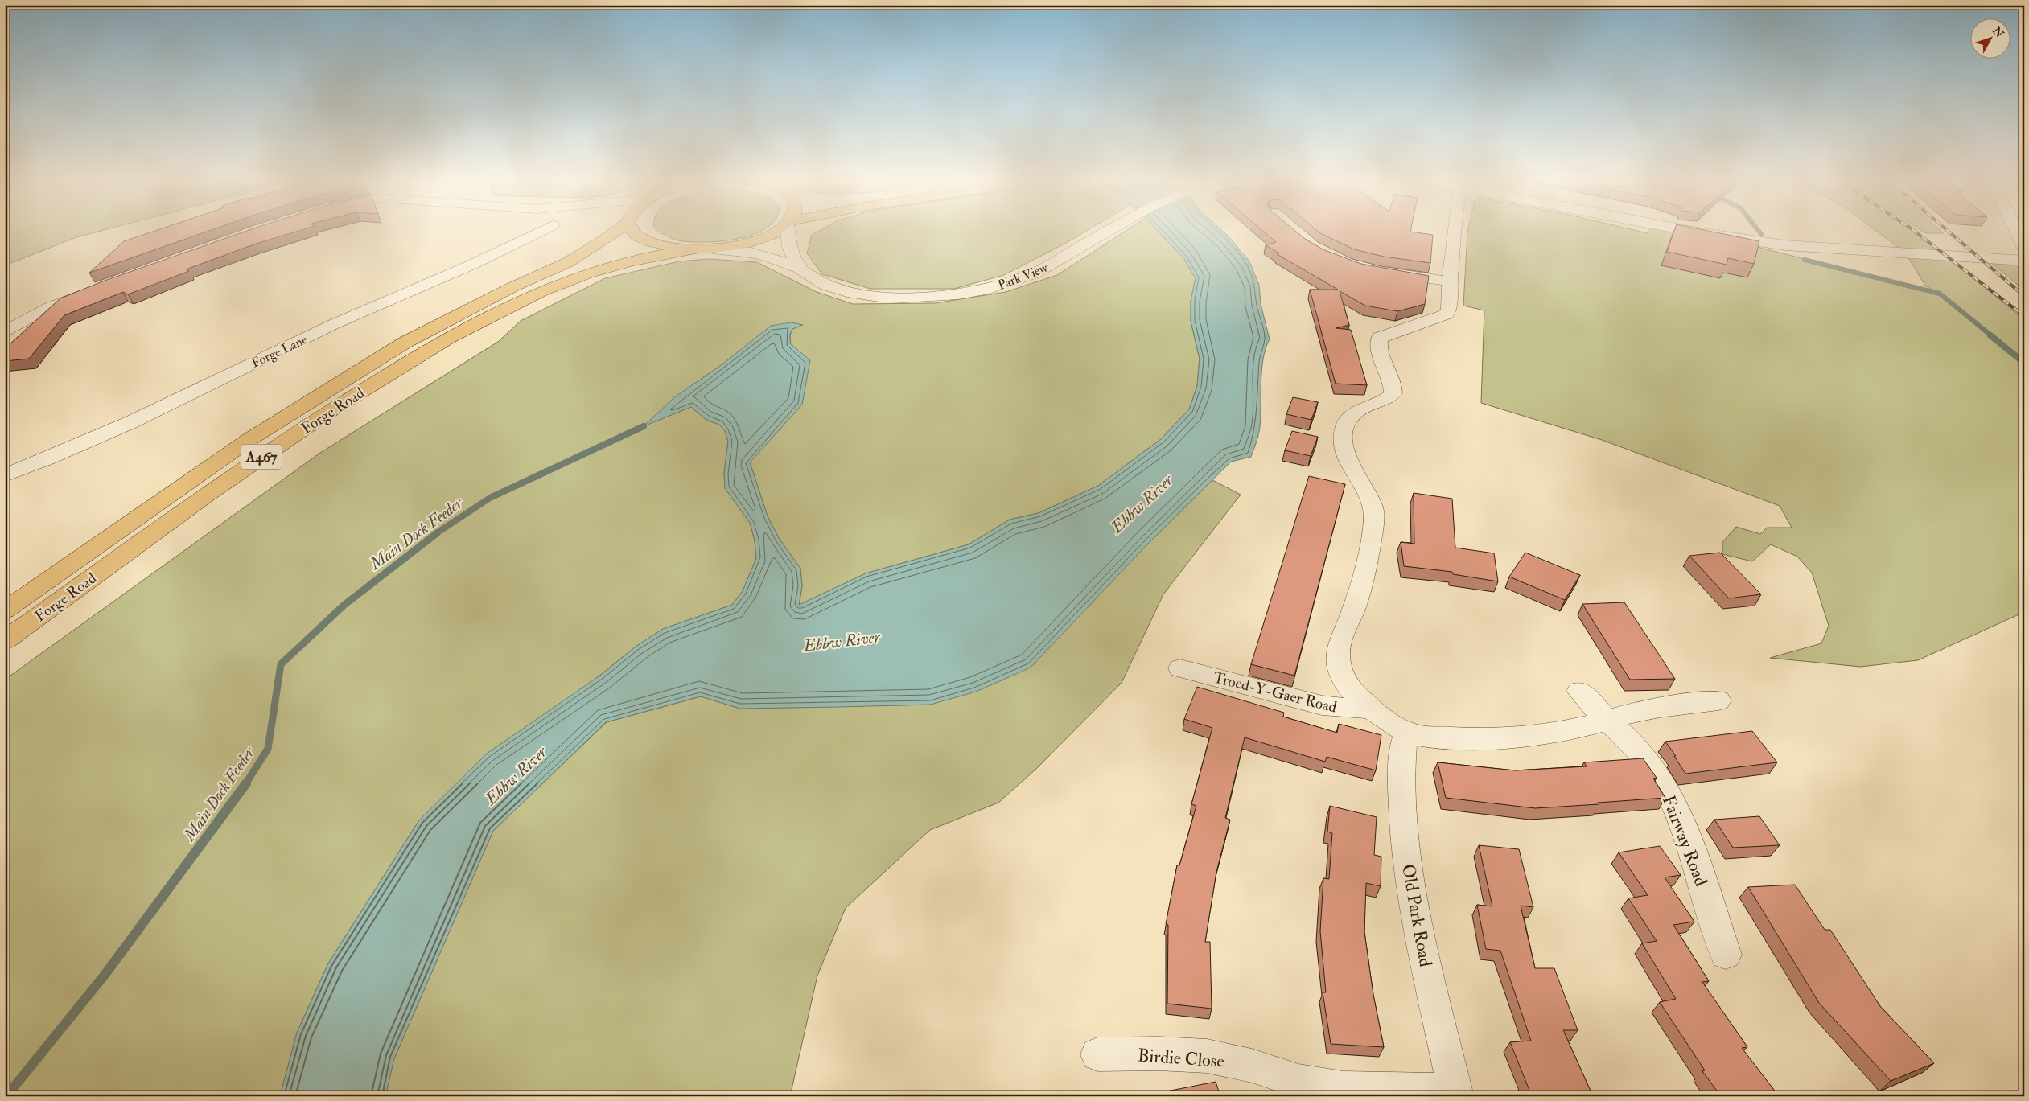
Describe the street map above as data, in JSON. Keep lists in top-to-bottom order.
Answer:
{
  "streets": {
    "main road": ["Forge Road", "A467"],
    "street": [
      "Park View",
      "Forge Lane",
      "Troed-Y-Gaer Road",
      "Fairway Road",
      "Old Park Road",
      "Birdie Close"
    ]
  },
  "crossings": [
    ["Troed-Y-Gaer Road", "Fairway Road"],
    ["Troed-Y-Gaer Road", "Old Park Road"],
    ["Old Park Road", "Birdie Close"]
  ],
  "water": ["Ebbw River", "Main Dock Feeder"],
  "north": "top right"
}
